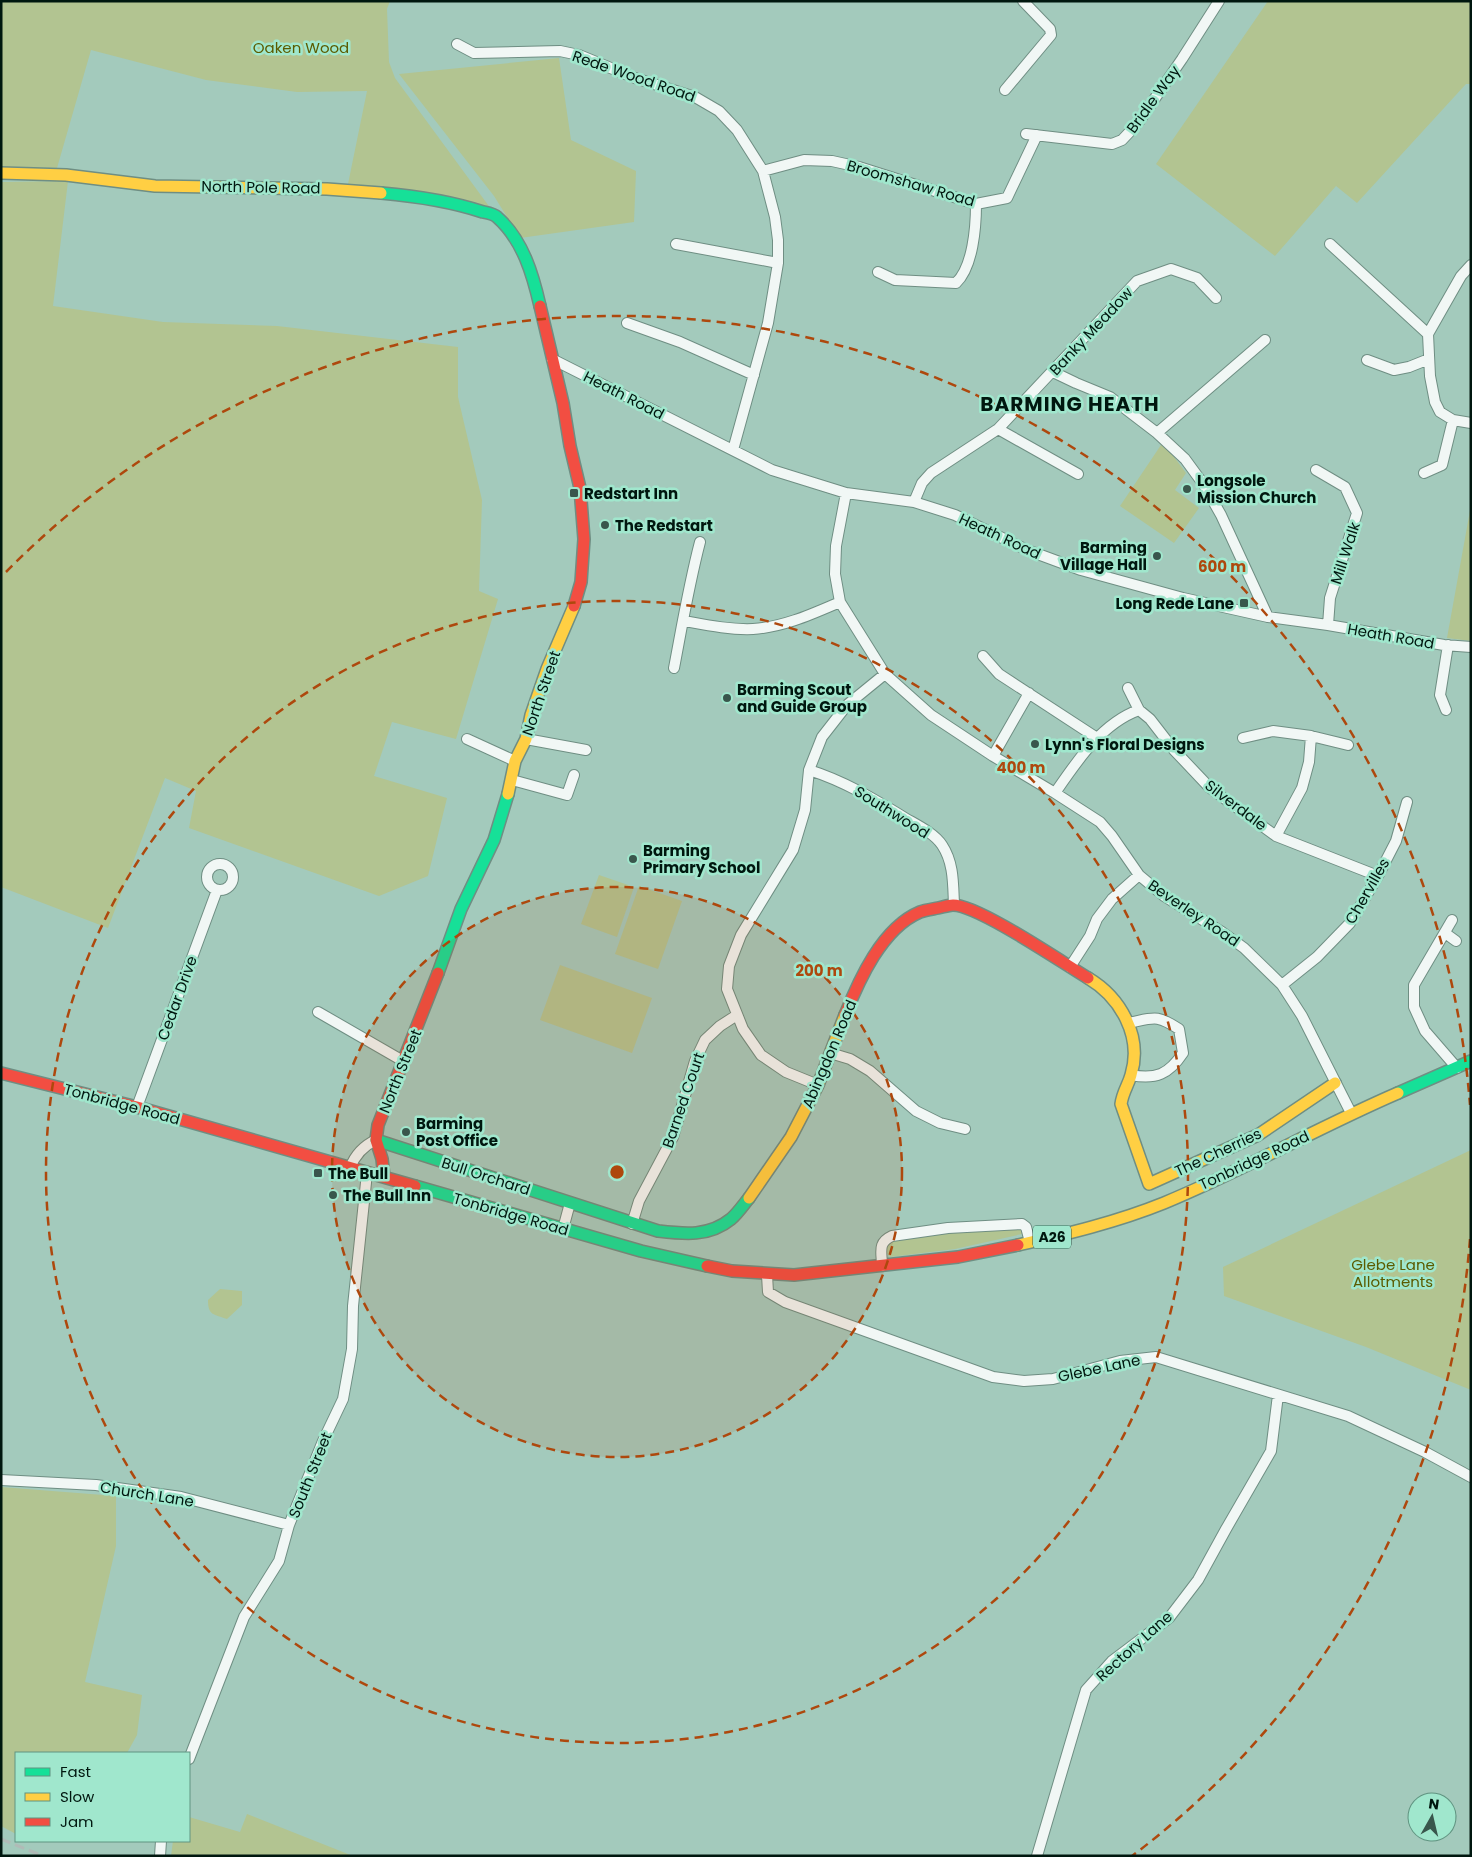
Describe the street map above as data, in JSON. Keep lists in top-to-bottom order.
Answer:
{
  "streets": {
    "street": [
      "Rede Wood Road",
      "Bridle Way",
      "Broomshaw Road",
      "North Pole Road",
      "Banky Meadow",
      "Heath Road",
      "Mill Walk",
      "North Street",
      "Silverdale",
      "Southwood",
      "Chervilles",
      "Beverley Road",
      "Cedar Drive",
      "Abingdon Road",
      "Barned Court",
      "Tonbridge Road",
      "The Cherries",
      "Bull Orchard",
      "A26",
      "Glebe Lane",
      "South Street",
      "Church Lane",
      "Rectory Lane"
    ]
  },
  "crossings": [
    ["Rede Wood Road", "Broomshaw Road"],
    ["Rede Wood Road", "Heath Road"],
    ["Bridle Way", "Broomshaw Road"],
    ["North Pole Road", "North Street"],
    ["Banky Meadow", "Heath Road"],
    ["Heath Road", "Mill Walk"],
    ["Heath Road", "North Street"],
    ["Heath Road", "Beverley Road"],
    ["North Street", "Tonbridge Road"],
    ["North Street", "Bull Orchard"],
    ["Silverdale", "Chervilles"],
    ["Southwood", "Abingdon Road"],
    ["Chervilles", "Beverley Road"],
    ["Beverley Road", "Tonbridge Road"],
    ["Beverley Road", "The Cherries"],
    ["Cedar Drive", "Tonbridge Road"],
    ["Abingdon Road", "Barned Court"],
    ["Abingdon Road", "Bull Orchard"],
    ["Tonbridge Road", "Glebe Lane"],
    ["Tonbridge Road", "South Street"],
    ["Glebe Lane", "Rectory Lane"],
    ["South Street", "Church Lane"]
  ],
  "districts": ["BARMING HEATH"],
  "parks": ["Oaken Wood", "Glebe Lane Allotments"],
  "places": {
    "other": [
      "Longsole Mission Church",
      "The Redstart",
      "Barming Village Hall",
      "Barming Scout and Guide Group",
      "Lynn's Floral Designs",
      "Barming Primary School",
      "Barming Post Office",
      "The Bull Inn"
    ],
    "transit": ["Redstart Inn", "Long Rede Lane", "The Bull"]
  },
  "legend": ["Fast", "Slow", "Jam"],
  "north": "top",
  "rings": ["600 m", "400 m", "200 m"]
}
